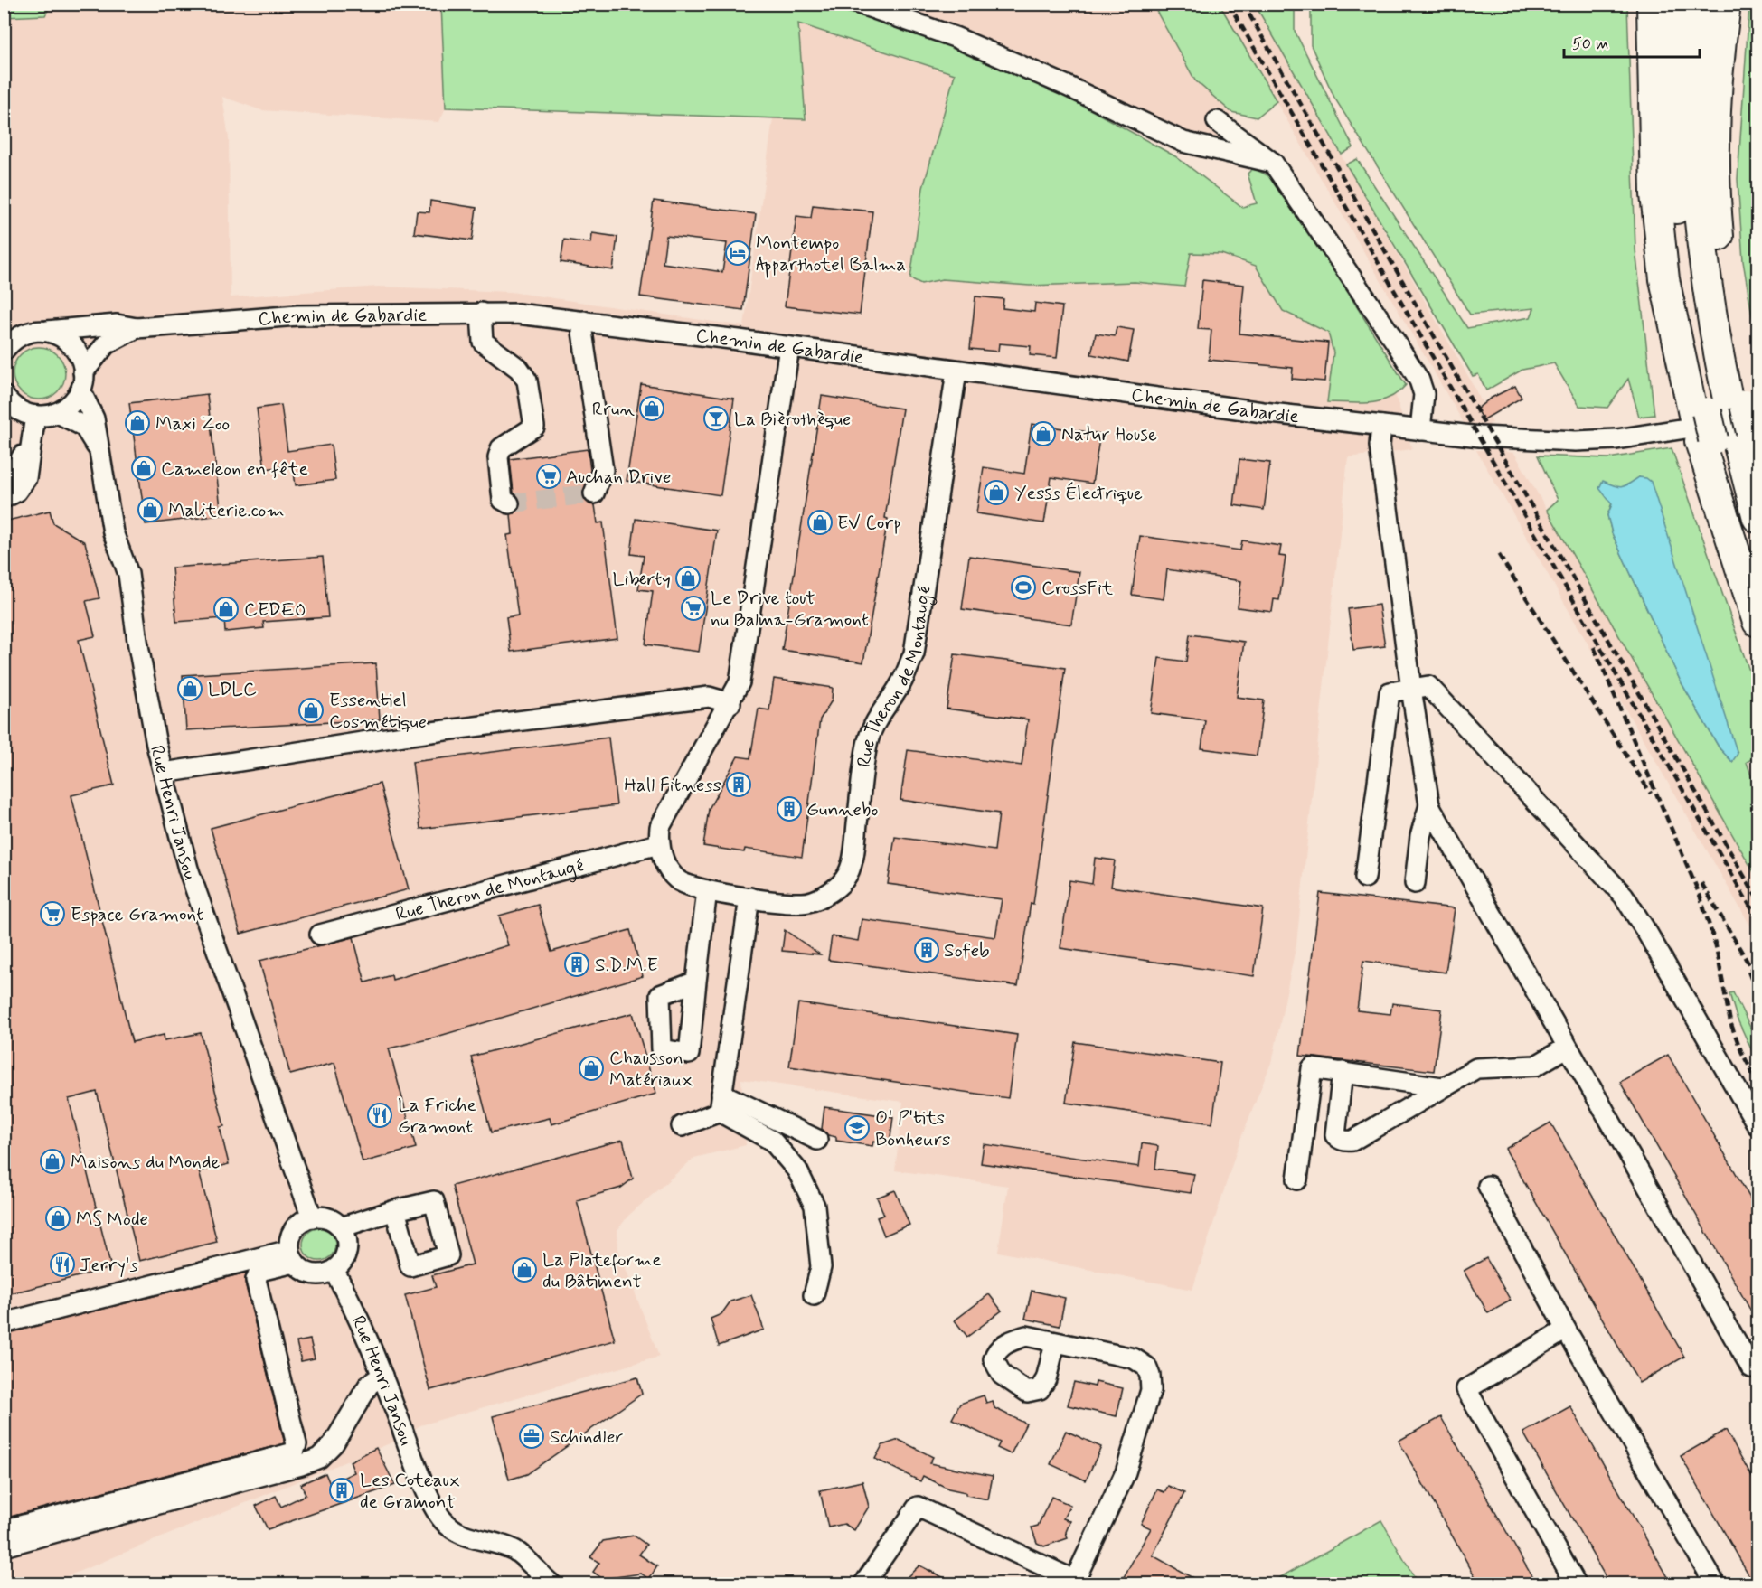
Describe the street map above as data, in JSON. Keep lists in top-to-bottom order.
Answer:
{
  "streets": {
    "street": ["Chemin de Gabardie", "Rue Theron de Montaugé", "Rue Henri Jansou"]
  },
  "crossings": [
    ["Chemin de Gabardie", "Rue Theron de Montaugé"],
    ["Chemin de Gabardie", "Rue Henri Jansou"]
  ],
  "places": {
    "hotel": ["Montempo Apparthotel Balma"],
    "shop": [
      "Rrun",
      "Maxi Zoo",
      "Natur House",
      "Cameleon en fête",
      "Yesss Électrique",
      "Maliterie.com",
      "EV Corp",
      "Liberty",
      "CEDEO",
      "LDLC",
      "Essentiel Cosmétique",
      "Chausson Matériaux",
      "Maisons du Monde",
      "MS Mode",
      "La Plateforme du Bâtiment"
    ],
    "bar": ["La Bièrothèque"],
    "supermarket": ["Auchan Drive", "Le Drive tout nu Balma-Gramont", "Espace Gramont"],
    "sports": ["CrossFit"],
    "building": [
      "Hall Fitness",
      "Gunnebo",
      "Sofeb",
      "S.D.M.E",
      "Les Coteaux de Gramont"
    ],
    "restaurant": ["La Friche Gramont", "Jerry's"],
    "school or university": ["O' P'tits Bonheurs"],
    "office": ["Schindler"]
  },
  "scale_bar": "50 m"
}
